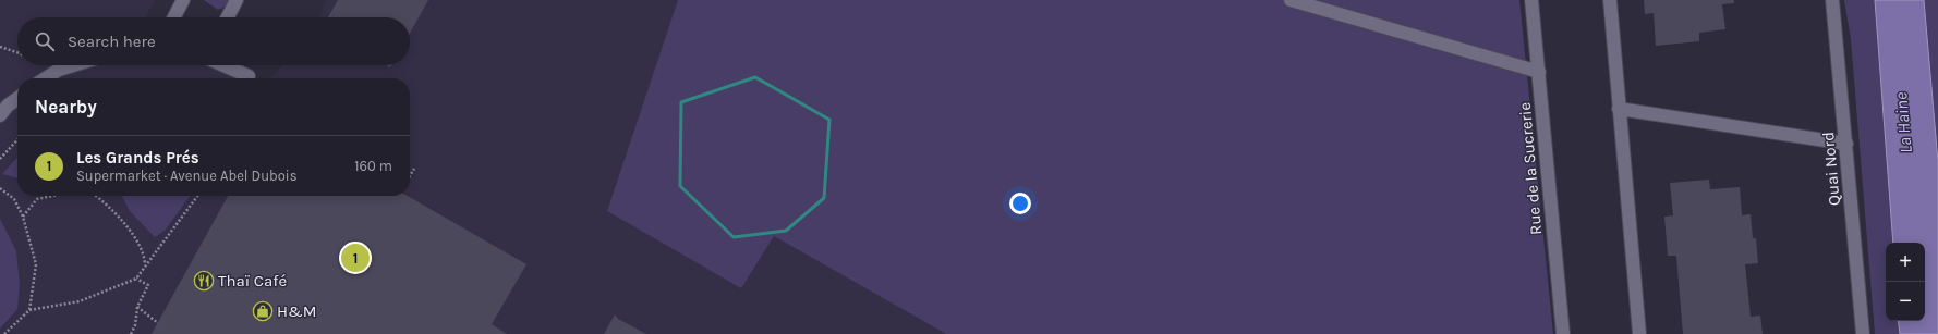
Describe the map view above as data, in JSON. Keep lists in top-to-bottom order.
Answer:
{
  "streets": {
    "street": ["Rue de la Sucrerie", "Quai Nord"]
  },
  "water": ["La Haine"],
  "places": {
    "restaurant": ["Thaï Café"],
    "shop": ["H&M"]
  },
  "page": {
    "search": "Search here",
    "heading": "Nearby",
    "list": [
      {
        "mark": "1",
        "name": "Les Grands Prés",
        "note": "Supermarket · Avenue Abel Dubois",
        "value": "160 m"
      }
    ],
    "pins": "1",
    "map_buttons": ["+", "−"]
  }
}
